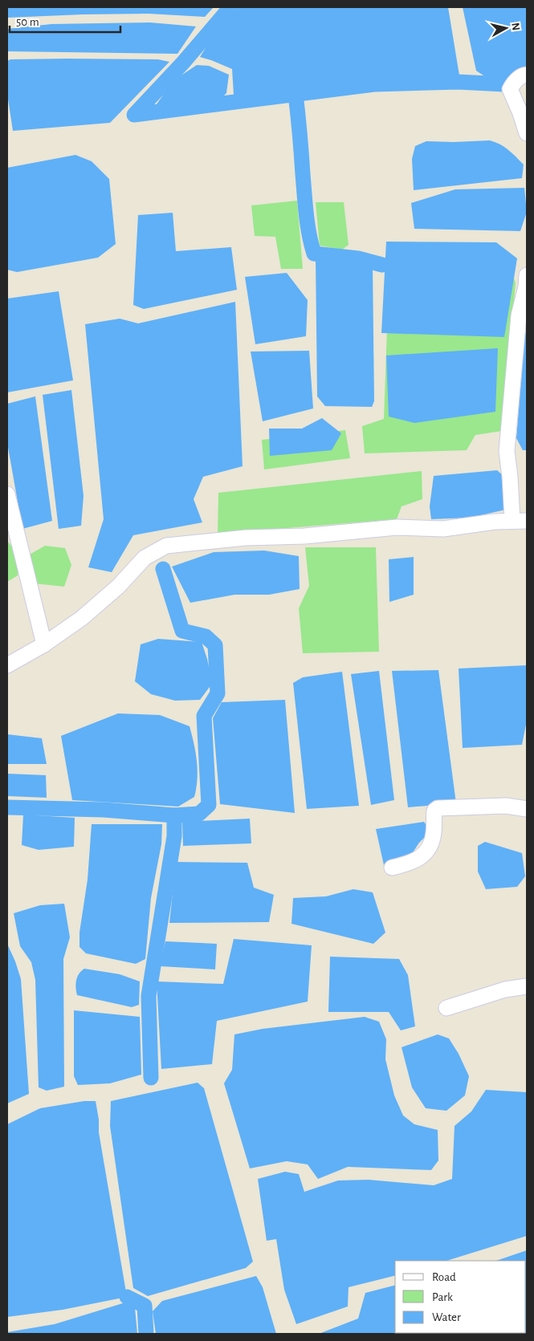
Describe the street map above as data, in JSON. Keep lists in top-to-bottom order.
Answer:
{
  "legend": ["Road", "Park", "Water"],
  "scale_bar": "50 m",
  "north": "right"
}
